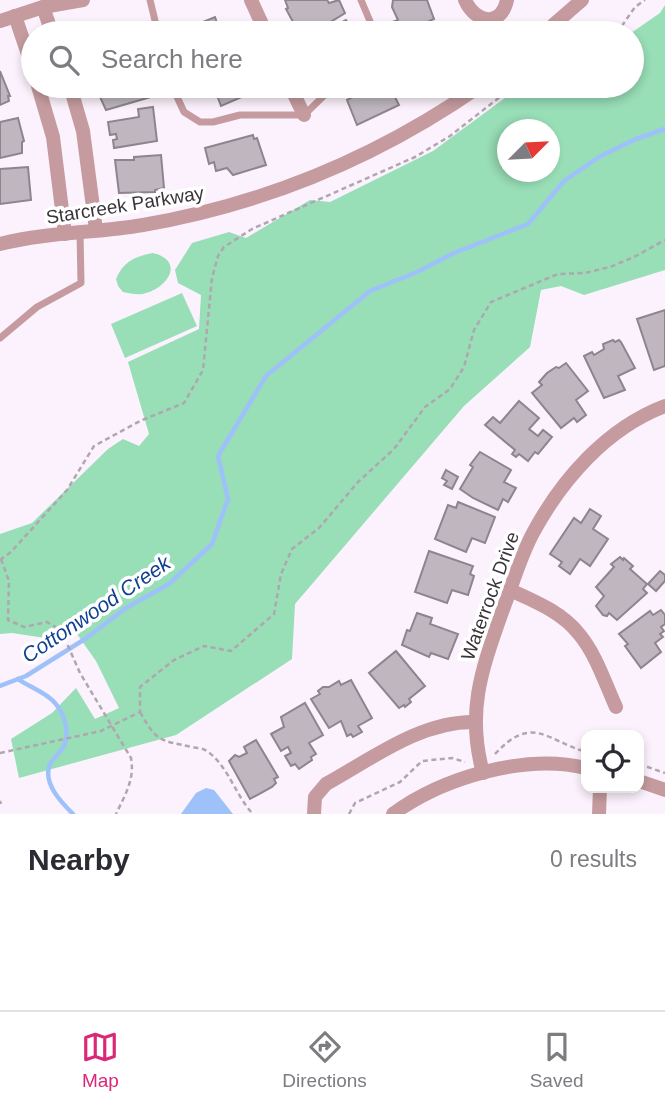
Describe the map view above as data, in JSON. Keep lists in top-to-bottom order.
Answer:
{
  "streets": {
    "street": ["Starcreek Parkway", "Waterrock Drive"]
  },
  "water": ["Cottonwood Creek"],
  "north": "top right",
  "page": {
    "search": "Search here",
    "heading": ["Nearby", "0 results"],
    "nav": ["Map", "Directions", "Saved"]
  }
}
